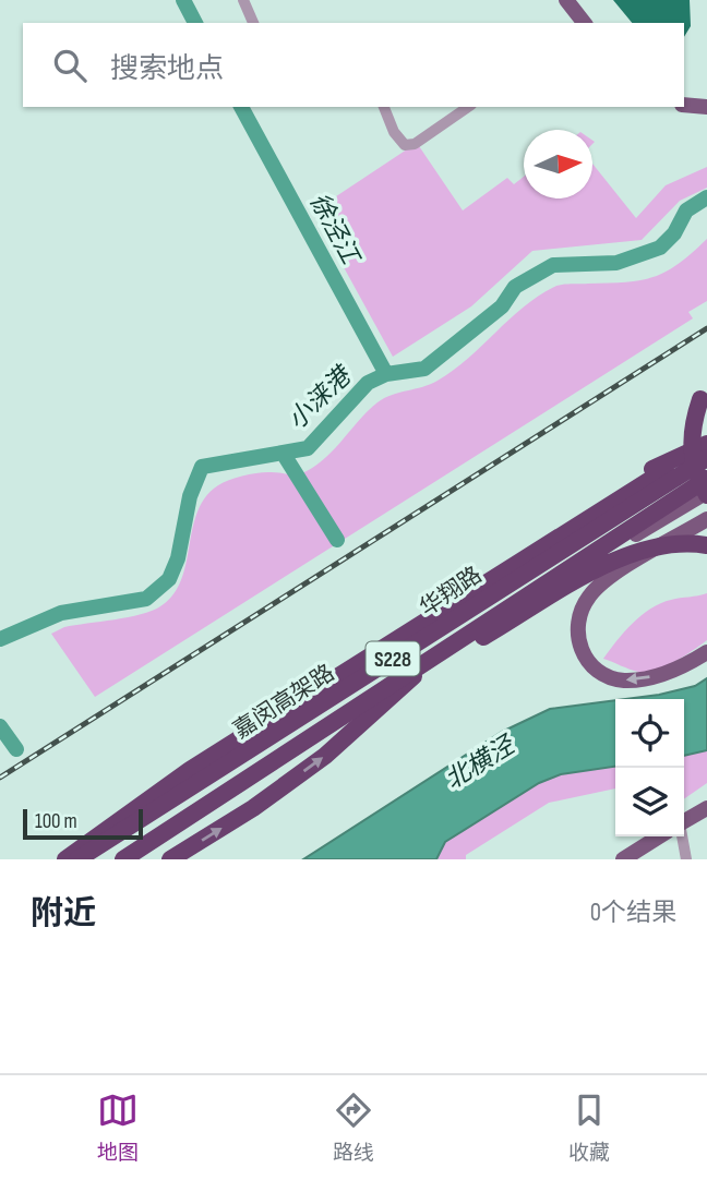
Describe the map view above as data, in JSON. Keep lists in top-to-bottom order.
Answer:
{
  "streets": {
    "highway": ["S228", "嘉闵高架路"],
    "main road": ["华翔路"]
  },
  "crossings": [
    ["华翔路", "嘉闵高架路"]
  ],
  "water": ["徐泾江", "小涞港", "北横泾"],
  "scale_bar": "100 m",
  "north": "right",
  "page": {
    "search": "搜索地点",
    "scale": "100 m",
    "heading": ["附近", "0个结果"],
    "nav": ["地图", "路线", "收藏"]
  }
}
